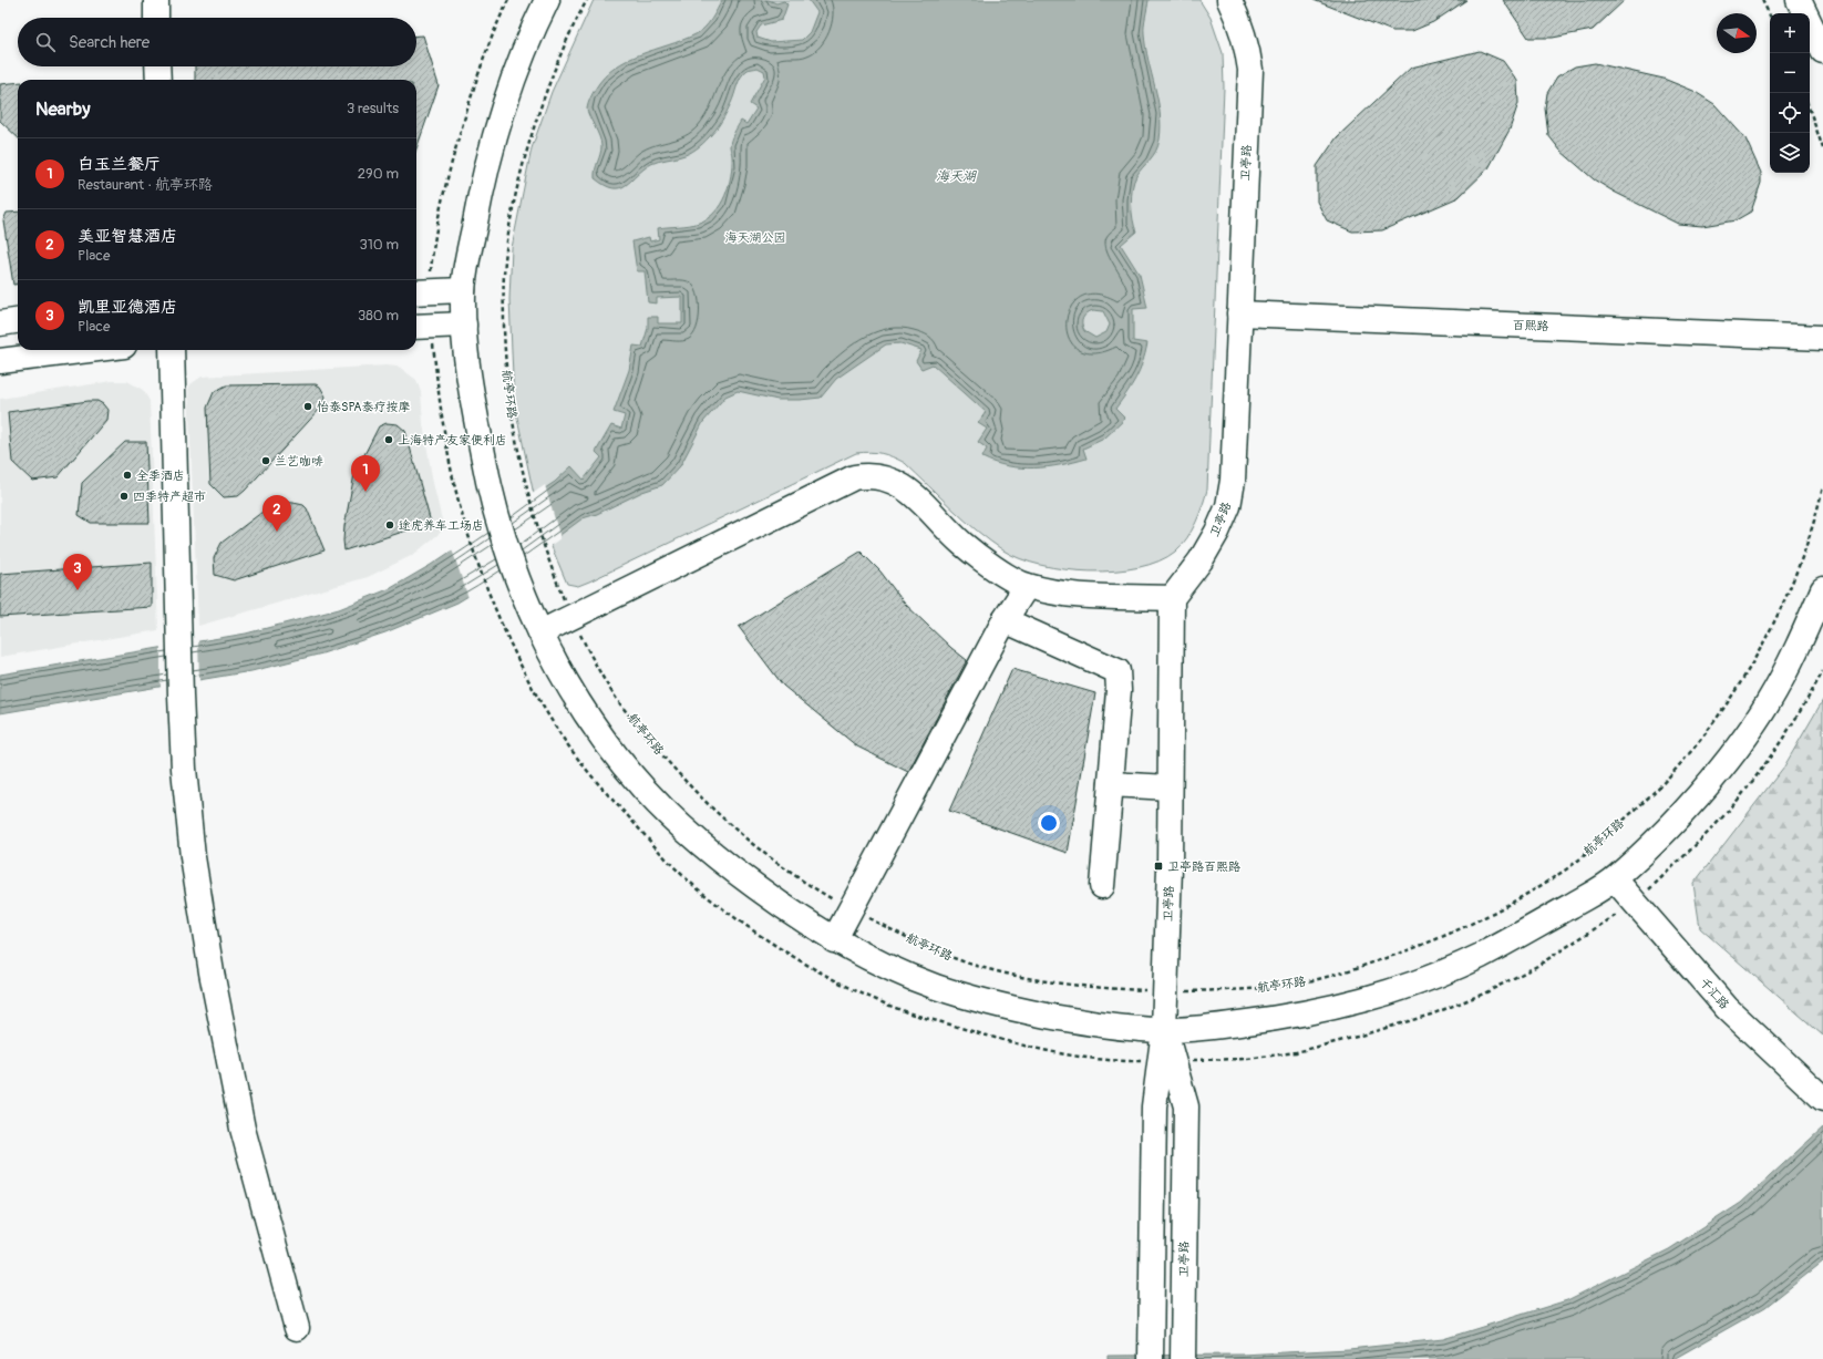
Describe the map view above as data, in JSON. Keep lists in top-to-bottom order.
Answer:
{
  "streets": {
    "street": ["卫亭路", "百熙路", "千汇路"],
    "path": ["航亭环路"]
  },
  "crossings": [
    ["卫亭路", "百熙路"],
    ["卫亭路", "航亭环路"]
  ],
  "water": ["海天湖"],
  "parks": ["海天湖公园"],
  "places": {
    "other": [
      "怡泰SPA泰疗按摩",
      "上海特产友家便利店",
      "兰艺咖啡",
      "全季酒店",
      "四季特产超市",
      "途虎养车工场店"
    ],
    "transit": ["卫亭路百熙路"]
  },
  "north": "right",
  "page": {
    "map_buttons": ["+", "−"],
    "search": "Search here",
    "heading": ["Nearby", "3 results"],
    "list": [
      {
        "mark": "1",
        "name": "白玉兰餐厅",
        "note": "Restaurant · 航亭环路",
        "value": "290 m"
      },
      {
        "mark": "2",
        "name": "美亚智慧酒店",
        "note": "Place",
        "value": "310 m"
      },
      {
        "mark": "3",
        "name": "凯里亚德酒店",
        "note": "Place",
        "value": "380 m"
      }
    ],
    "pins": ["1", "2", "3"]
  }
}
